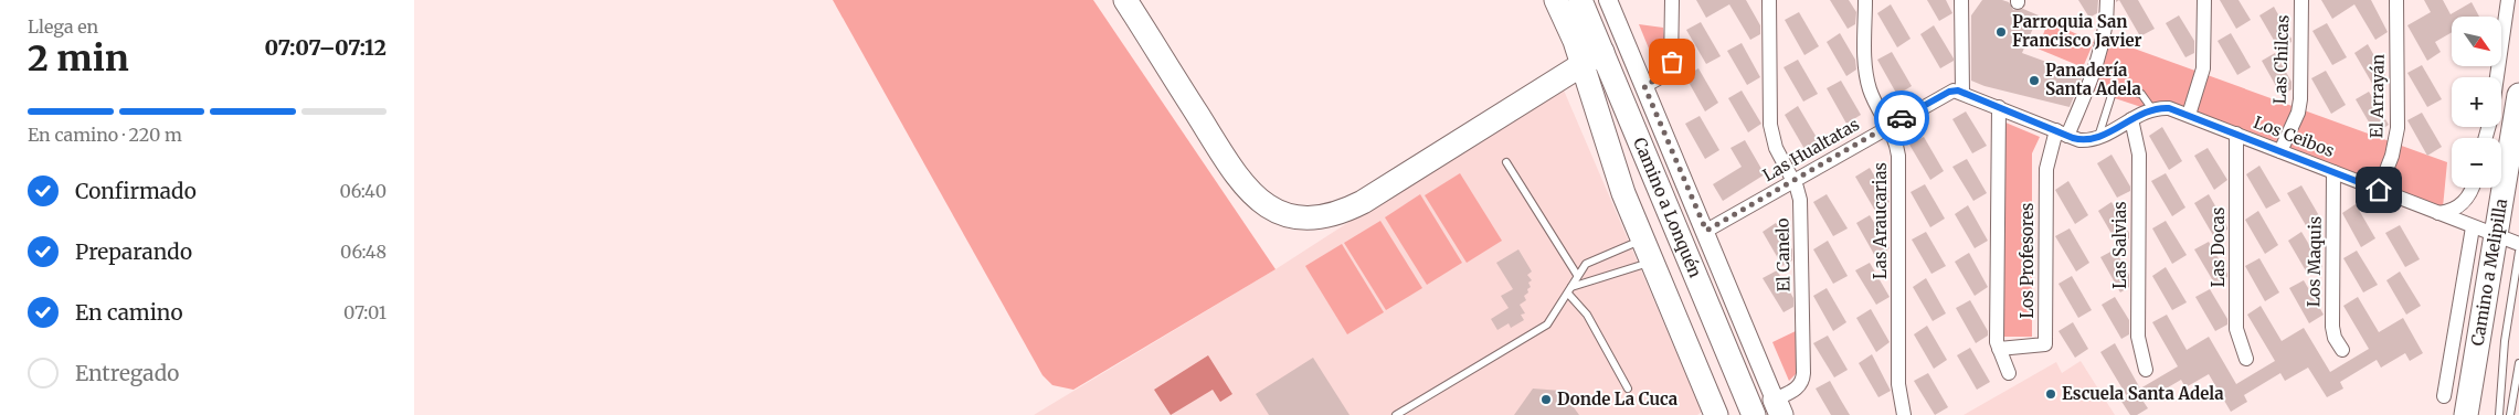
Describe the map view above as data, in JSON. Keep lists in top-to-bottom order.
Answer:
{
  "streets": {
    "main road": ["Camino a Lonquén", "Camino a Melipilla"],
    "street": [
      "Las Chilcas",
      "El Arrayán",
      "Los Ceibos",
      "Las Hualtatas",
      "Las Araucarias",
      "Las Salvias",
      "Las Docas",
      "El Canelo",
      "Los Profesores",
      "Los Maquis"
    ]
  },
  "crossings": [
    ["Las Chilcas", "Los Ceibos"],
    ["El Arrayán", "Los Ceibos"],
    ["Los Ceibos", "Las Docas"],
    ["Los Ceibos", "Los Maquis"],
    ["Los Ceibos", "Camino a Melipilla"],
    ["Las Hualtatas", "Camino a Lonquén"],
    ["Las Hualtatas", "Las Araucarias"],
    ["Las Hualtatas", "El Canelo"],
    ["Camino a Lonquén", "El Canelo"]
  ],
  "places": [
    "Parroquia San Francisco Javier",
    "Panadería Santa Adela",
    "Escuela Santa Adela",
    "Donde La Cuca"
  ],
  "north": "bottom right",
  "page": {
    "heading": ["2 min", "Llega en", "07:07–07:12"],
    "map_buttons": ["+", "−"],
    "bar": "En camino · 220 m",
    "list": [
      ["Confirmado", "06:40"],
      ["Preparando", "06:48"],
      ["En camino", "07:01"],
      "Entregado"
    ]
  }
}
